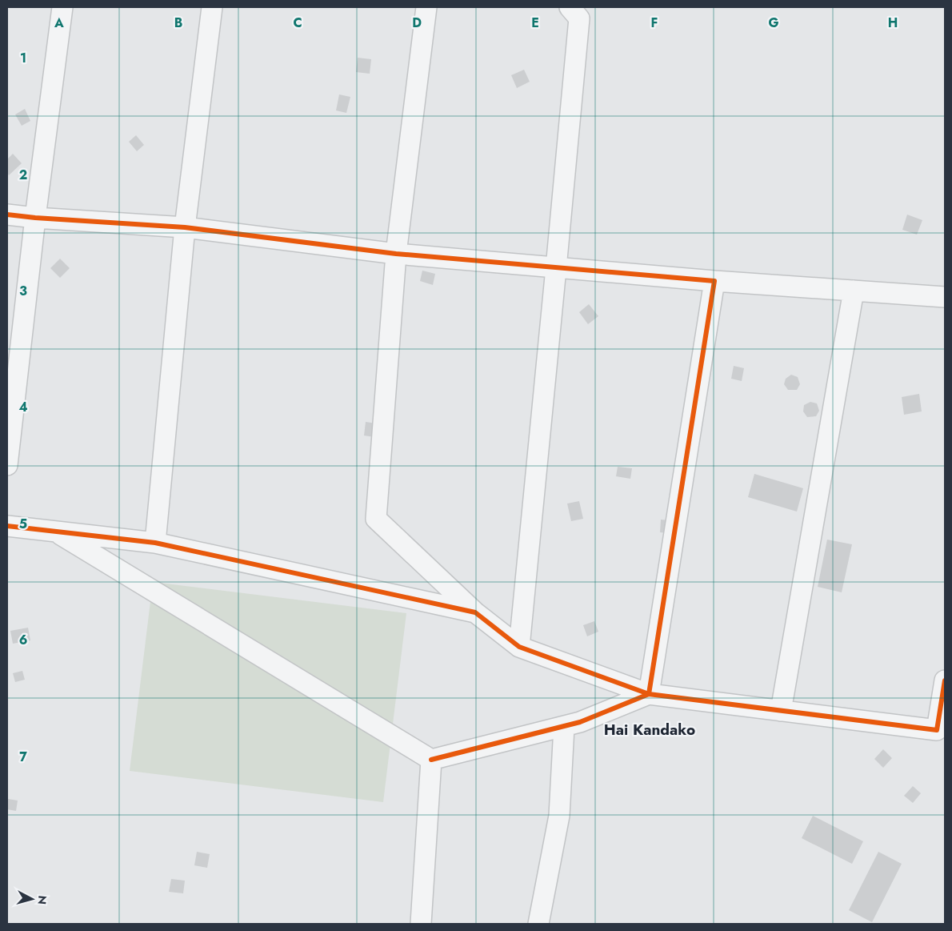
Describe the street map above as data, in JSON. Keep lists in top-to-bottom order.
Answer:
{
  "districts": ["Hai Kandako"],
  "north": "right",
  "grid": {
    "columns": [
      "A",
      "B",
      "C",
      "D",
      "E",
      "F",
      "G",
      "H"
    ],
    "rows": [
      "1",
      "2",
      "3",
      "4",
      "5",
      "6",
      "7"
    ]
  }
}
